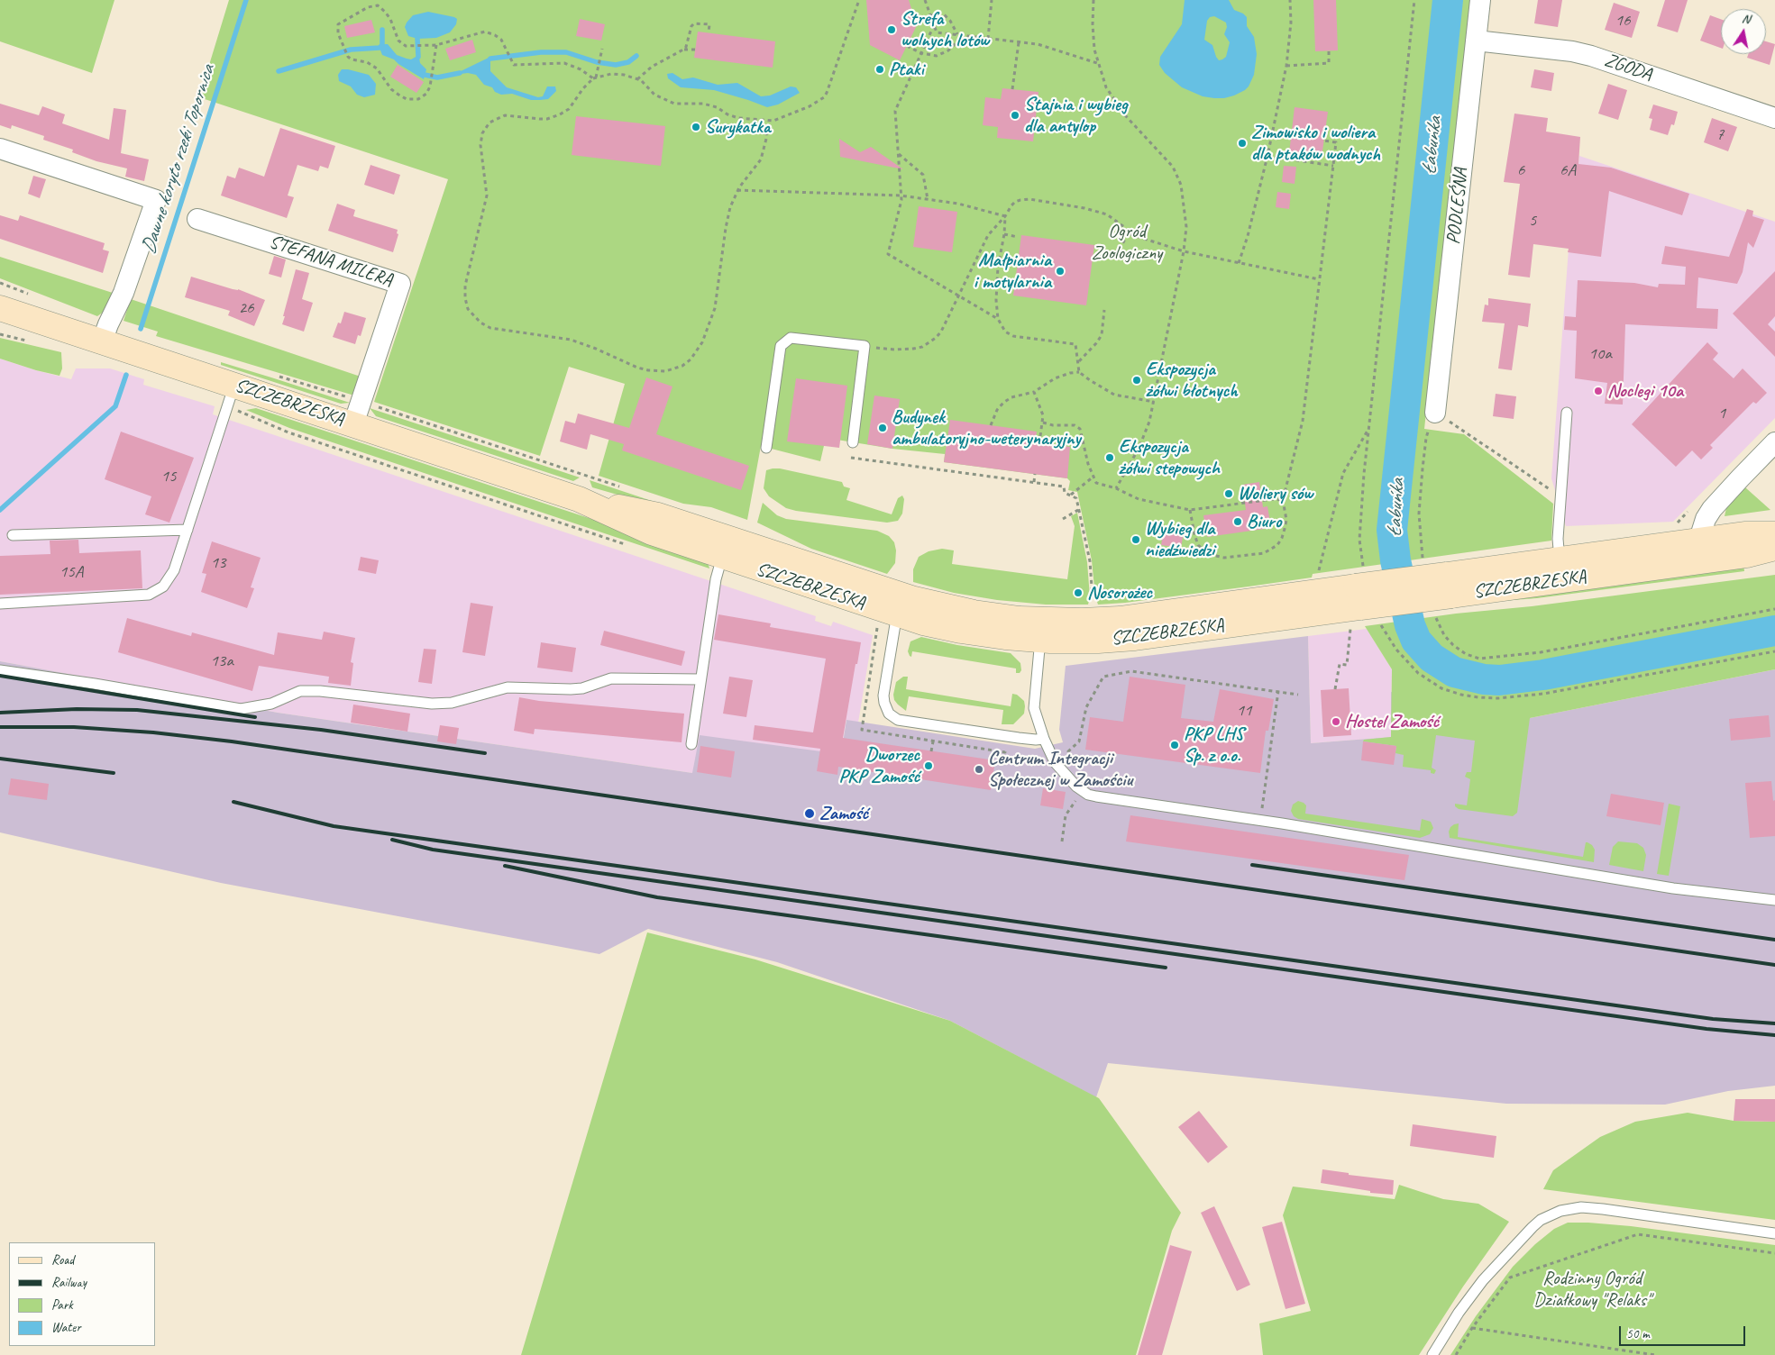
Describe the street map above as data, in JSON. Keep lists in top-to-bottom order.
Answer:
{
  "streets": {
    "street": [
      "ZGODA",
      "PODLEŚNA",
      "STEFANA MILERA",
      "SZCZEBRZESKA"
    ]
  },
  "crossings": [
    ["ZGODA", "PODLEŚNA"],
    ["STEFANA MILERA", "SZCZEBRZESKA"]
  ],
  "water": ["Łabuńka", "Dawne koryto rzeki Topornica"],
  "parks": ["Ogród Zoologiczny", "Rodzinny Ogród Działkowy \"Relaks\""],
  "places": [
    "Strefa wolnych lotów",
    "Ptaki",
    "Stajnia i wybieg dla antylop",
    "Surykatka",
    "Zimowisko i woliera dla ptaków wodnych",
    "Małpiarnia i motylarnia",
    "Ekspozycja żółwi błotnych",
    "Noclegi 10a",
    "Budynek ambulatoryjno-weterynaryjny",
    "Ekspozycja żółwi stepowych",
    "Woliery sów",
    "Biuro",
    "Wybieg dla niedźwiedzi",
    "Nosorożec",
    "Hostel Zamość",
    "PKP LHS Sp. z o.o.",
    "Dworzec PKP Zamość",
    "Centrum Integracji Społecznej w Zamościu",
    "Zamość"
  ],
  "house_numbers": [
    "16",
    "7",
    "6",
    "6A",
    "5",
    "26",
    "10a",
    "1",
    "15",
    "13",
    "15A",
    "13a",
    "11"
  ],
  "legend": [
    "Road",
    "Railway",
    "Park",
    "Water"
  ],
  "scale_bar": "50 m",
  "north": "top"
}
